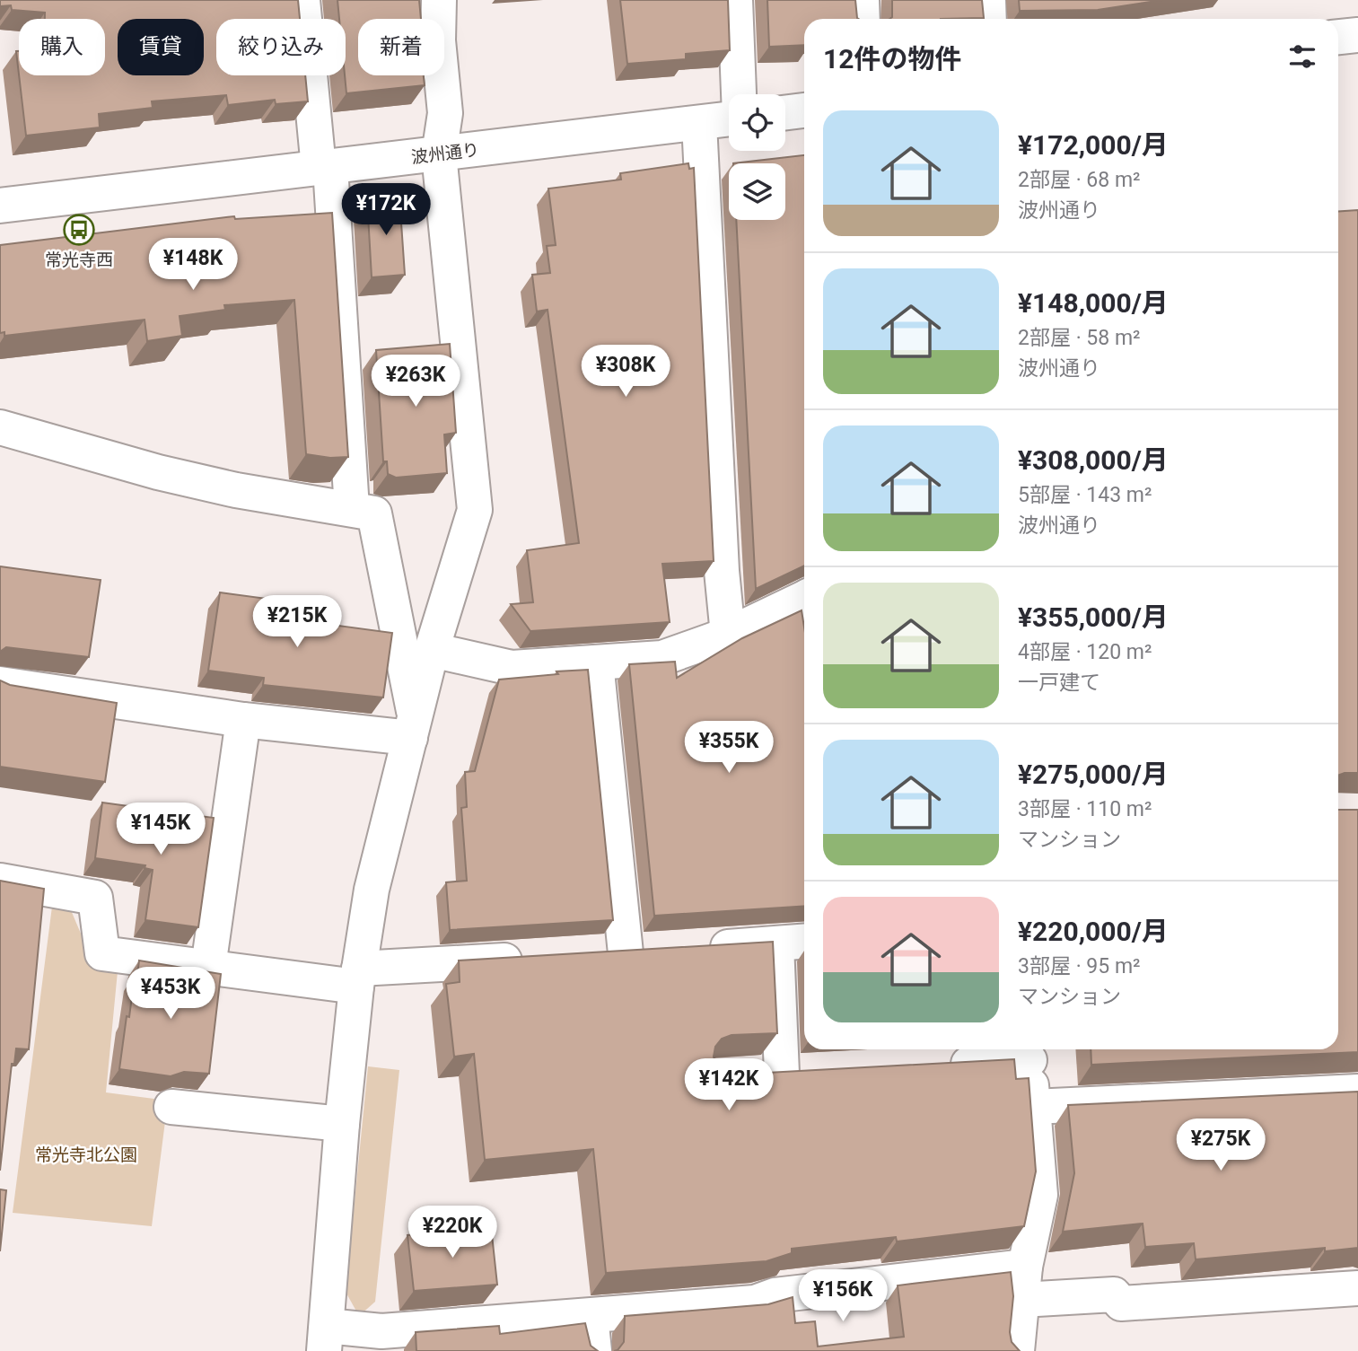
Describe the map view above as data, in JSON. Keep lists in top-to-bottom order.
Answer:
{
  "streets": {
    "street": ["波州通り"]
  },
  "parks": ["常光寺北公園"],
  "places": {
    "bus stop": ["常光寺西"]
  },
  "page": {
    "chip": [
      "購入",
      "賃貸",
      "絞り込み",
      "新着"
    ],
    "heading": "12件の物件",
    "list": [
      {
        "name": "¥172,000/月",
        "note": "2部屋 · 68 m² · 波州通り"
      },
      {
        "name": "¥148,000/月",
        "note": "2部屋 · 58 m² · 波州通り"
      },
      {
        "name": "¥308,000/月",
        "note": "5部屋 · 143 m² · 波州通り"
      },
      {
        "name": "¥355,000/月",
        "note": "4部屋 · 120 m² · 一戸建て"
      },
      {
        "name": "¥275,000/月",
        "note": "3部屋 · 110 m² · マンション"
      },
      {
        "name": "¥220,000/月",
        "note": "3部屋 · 95 m² · マンション"
      }
    ],
    "price": [
      "¥172K",
      "¥148K",
      "¥308K",
      "¥263K",
      "¥215K",
      "¥355K",
      "¥145K",
      "¥453K",
      "¥142K",
      "¥275K",
      "¥220K",
      "¥156K"
    ]
  }
}
